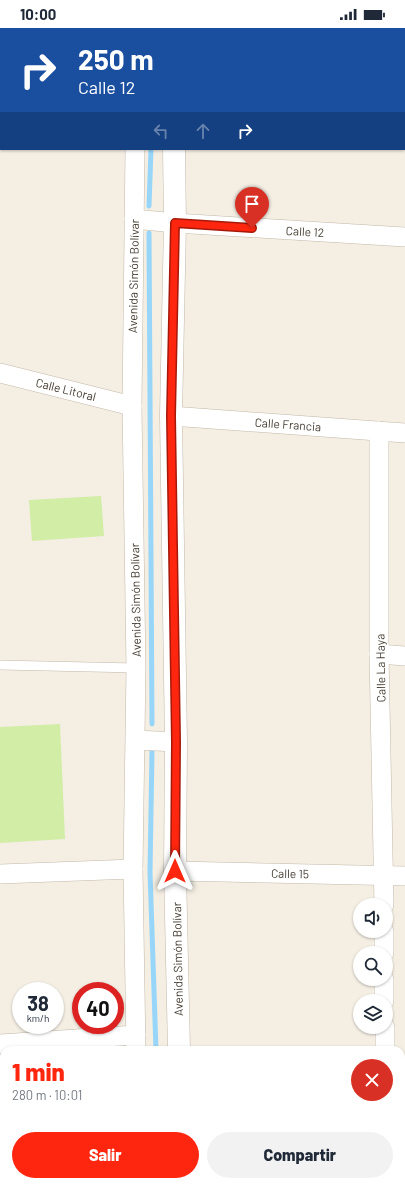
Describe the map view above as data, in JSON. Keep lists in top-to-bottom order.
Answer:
{
  "streets": {
    "street": [
      "Calle 12",
      "Avenida Simón Bolívar",
      "Calle Litoral",
      "Calle Francia",
      "Calle La Haya",
      "Calle 15"
    ]
  },
  "crossings": [
    ["Calle 12", "Avenida Simón Bolívar"],
    ["Avenida Simón Bolívar", "Calle Litoral"],
    ["Avenida Simón Bolívar", "Calle Francia"],
    ["Avenida Simón Bolívar", "Calle 15"],
    ["Calle Francia", "Calle La Haya"],
    ["Calle La Haya", "Calle 15"]
  ],
  "page": {
    "status": "10:00",
    "turn": ["250 m", "Calle 12"],
    "speed": "38 km/h",
    "limit": "40",
    "heading": ["1 min", "280 m · 10:01"],
    "buttons": ["Salir", "Compartir"]
  }
}
